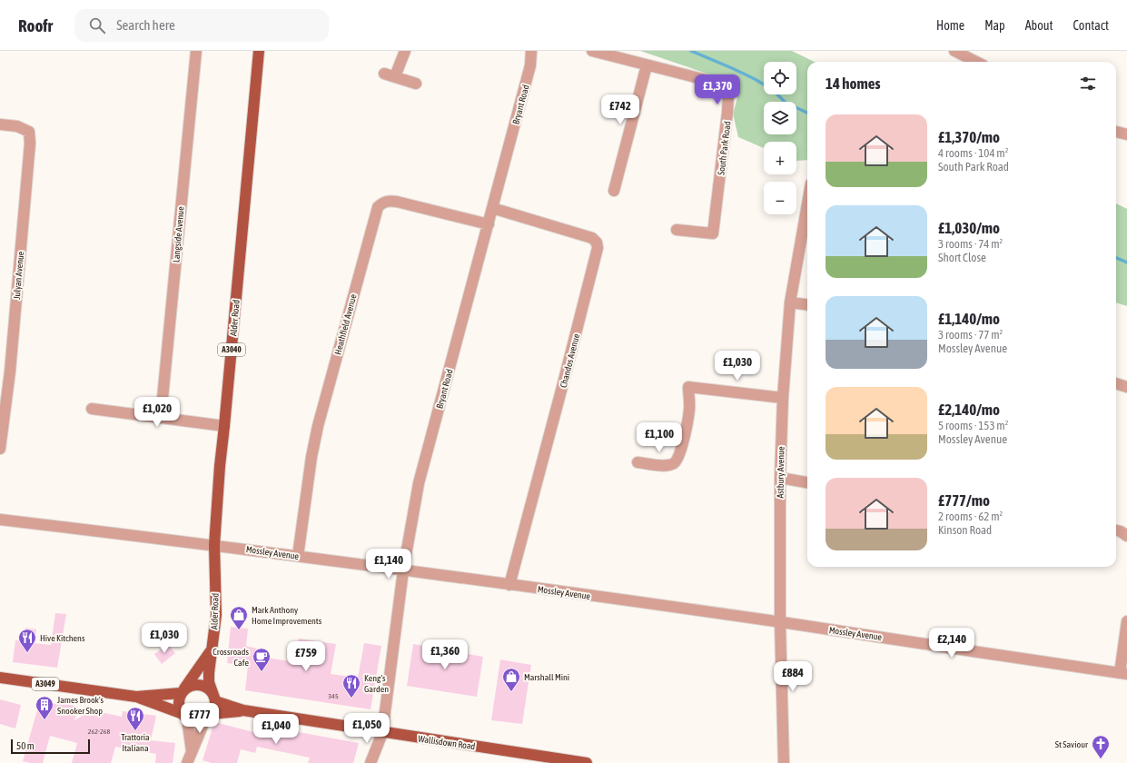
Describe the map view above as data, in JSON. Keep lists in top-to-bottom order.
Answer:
{
  "streets": {
    "main road": [
      "Alder Road",
      "A3040",
      "A3049",
      "Wallisdown Road"
    ],
    "street": [
      "Bryant Road",
      "South Park Road",
      "Langside Avenue",
      "Julyan Avenue",
      "Heathfield Avenue",
      "Chandos Avenue",
      "Astbury Avenue",
      "Mossley Avenue"
    ]
  },
  "crossings": [
    ["Bryant Road", "Heathfield Avenue"],
    ["Bryant Road", "Chandos Avenue"],
    ["Bryant Road", "Mossley Avenue"],
    ["Bryant Road", "Wallisdown Road"],
    ["Alder Road", "Mossley Avenue"],
    ["Alder Road", "A3049"],
    ["Alder Road", "Wallisdown Road"],
    ["Heathfield Avenue", "Mossley Avenue"],
    ["Chandos Avenue", "Mossley Avenue"],
    ["Astbury Avenue", "Mossley Avenue"],
    ["A3049", "Wallisdown Road"]
  ],
  "places": {
    "shop": ["Mark Anthony Home Improvements", "Marshall Mini"],
    "restaurant": ["Hive Kitchens", "Keng's Garden", "Trattoria Italiana"],
    "cafe": ["Crossroads Cafe"],
    "building": ["James Brook's Snooker Shop"],
    "church": ["St Saviour"]
  },
  "house_numbers": ["345", "262-268"],
  "scale_bar": "50 m",
  "page": {
    "header": "Roofr",
    "search": "Search here",
    "nav": [
      "Home",
      "Map",
      "About",
      "Contact"
    ],
    "map_buttons": ["+", "−"],
    "heading": "14 homes",
    "price": [
      "£1,370",
      "£742",
      "£1,030",
      "£1,020",
      "£1,100",
      "£1,140",
      "£1,030",
      "£2,140",
      "£1,360",
      "£759",
      "£884",
      "£777",
      "£1,050",
      "£1,040"
    ],
    "list": [
      {
        "name": "£1,370/mo",
        "note": "4 rooms · 104 m² · South Park Road"
      },
      {
        "name": "£1,030/mo",
        "note": "3 rooms · 74 m² · Short Close"
      },
      {
        "name": "£1,140/mo",
        "note": "3 rooms · 77 m² · Mossley Avenue"
      },
      {
        "name": "£2,140/mo",
        "note": "5 rooms · 153 m² · Mossley Avenue"
      },
      {
        "name": "£777/mo",
        "note": "2 rooms · 62 m² · Kinson Road"
      }
    ],
    "scale": "50 m"
  }
}
